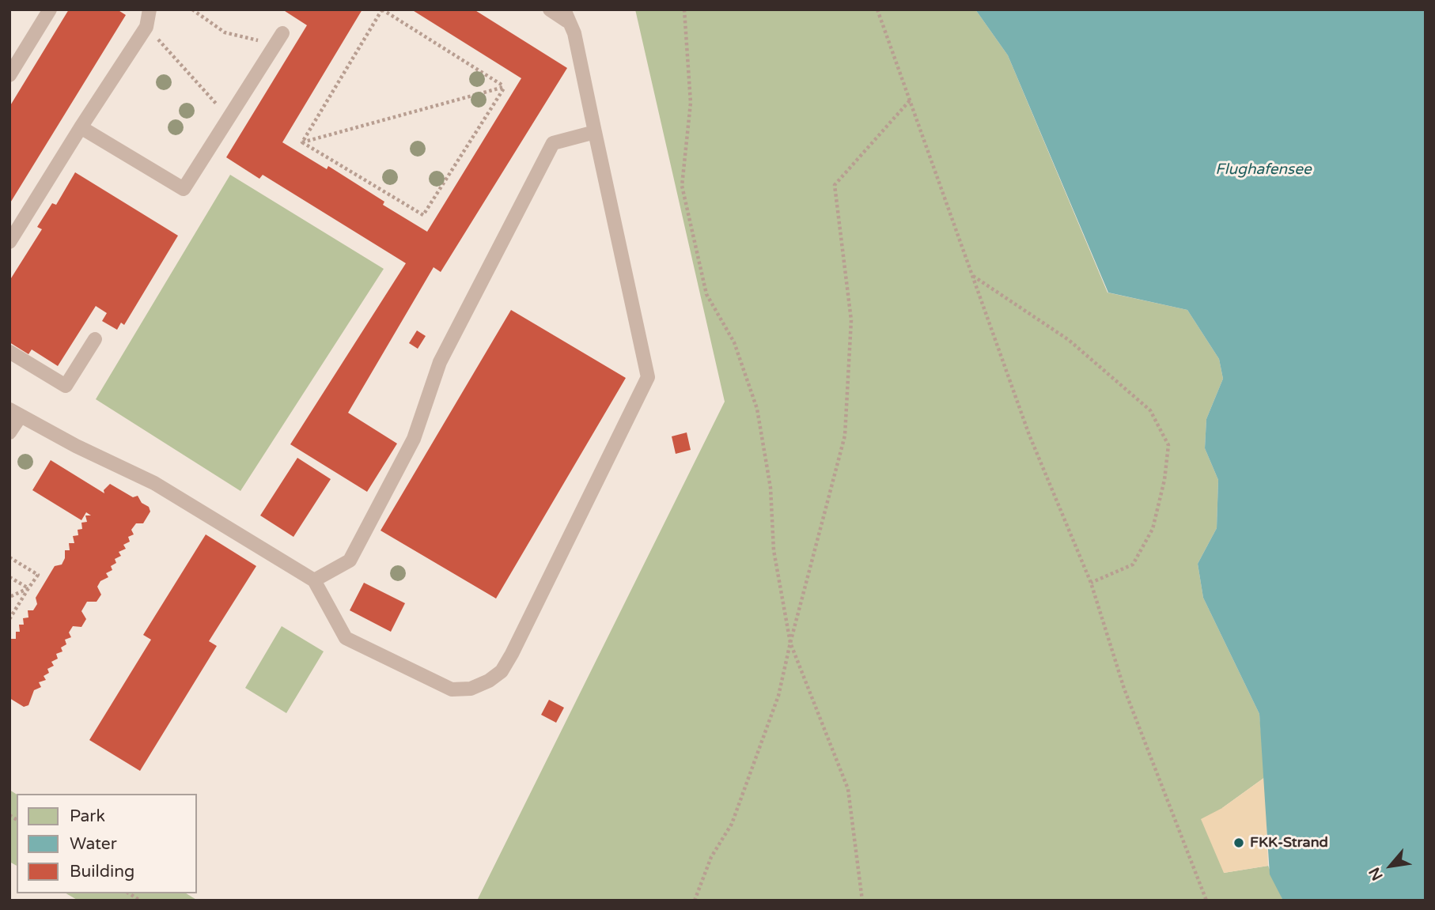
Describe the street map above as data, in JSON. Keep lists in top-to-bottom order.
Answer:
{
  "water": ["Flughafensee"],
  "places": ["FKK-Strand"],
  "legend": ["Park", "Water", "Building"],
  "north": "bottom left"
}
